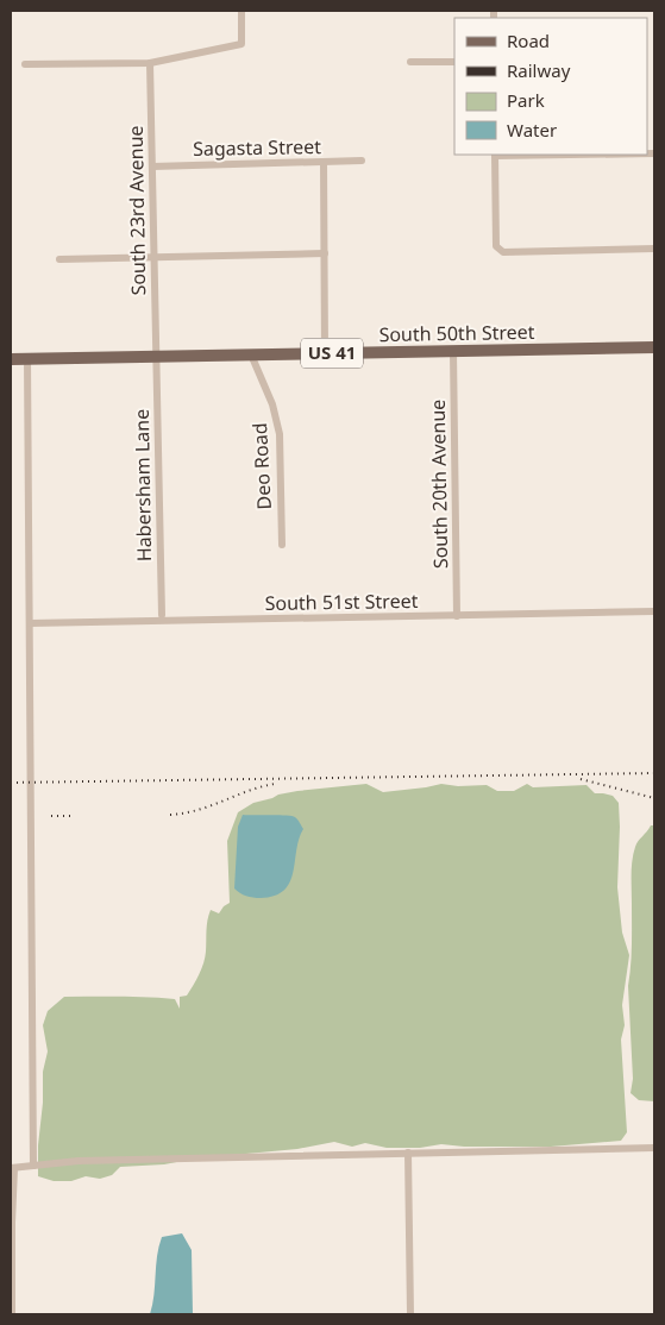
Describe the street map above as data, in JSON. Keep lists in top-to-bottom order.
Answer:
{
  "streets": {
    "main road": ["South 50th Street", "US 41"],
    "street": [
      "Sagasta Street",
      "South 23rd Avenue",
      "Deo Road",
      "South 20th Avenue",
      "Habersham Lane",
      "South 51st Street"
    ]
  },
  "crossings": [
    ["Sagasta Street", "South 23rd Avenue"],
    ["South 23rd Avenue", "South 50th Street"],
    ["South 23rd Avenue", "Habersham Lane"],
    ["South 50th Street", "Deo Road"],
    ["South 50th Street", "South 20th Avenue"],
    ["South 50th Street", "Habersham Lane"],
    ["South 20th Avenue", "South 51st Street"]
  ],
  "legend": [
    "Road",
    "Railway",
    "Park",
    "Water"
  ]
}
